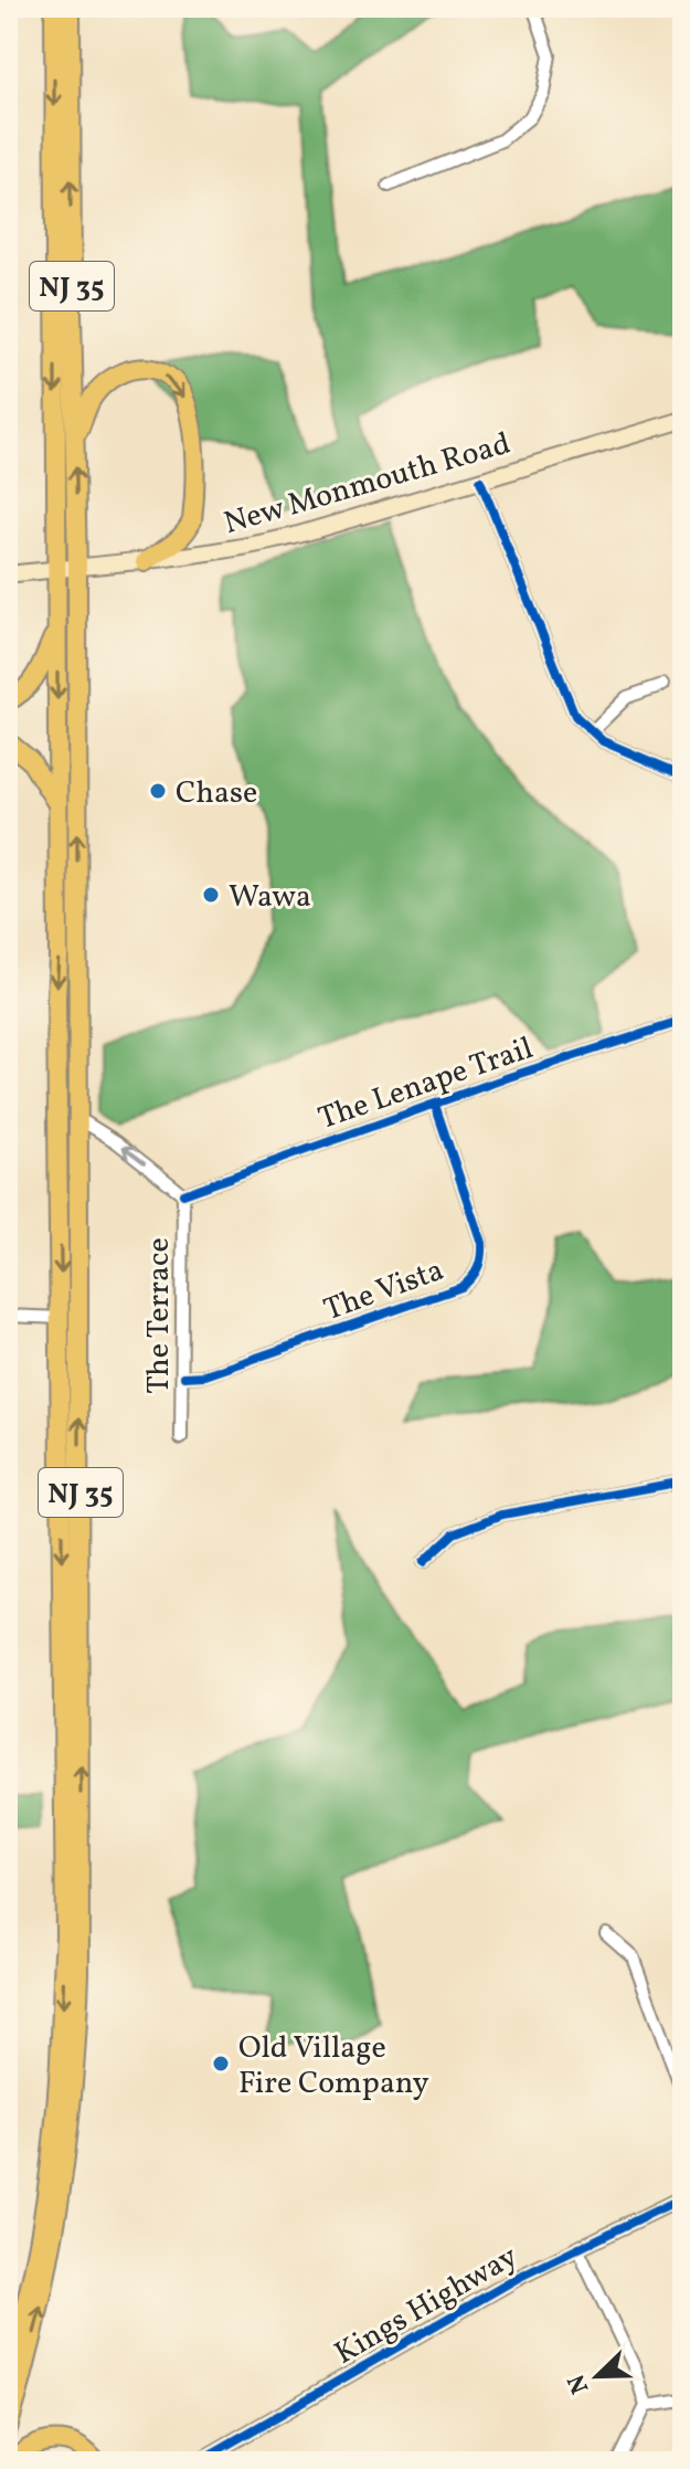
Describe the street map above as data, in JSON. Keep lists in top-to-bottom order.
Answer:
{
  "streets": {
    "highway": ["NJ 35"],
    "main road": ["New Monmouth Road"],
    "street": [
      "The Lenape Trail",
      "The Vista",
      "The Terrace",
      "Kings Highway"
    ]
  },
  "crossings": [
    ["NJ 35", "New Monmouth Road"],
    ["The Lenape Trail", "The Vista"],
    ["The Lenape Trail", "The Terrace"],
    ["The Vista", "The Terrace"]
  ],
  "places": ["Chase", "Wawa", "Old Village Fire Company"],
  "north": "bottom left"
}
